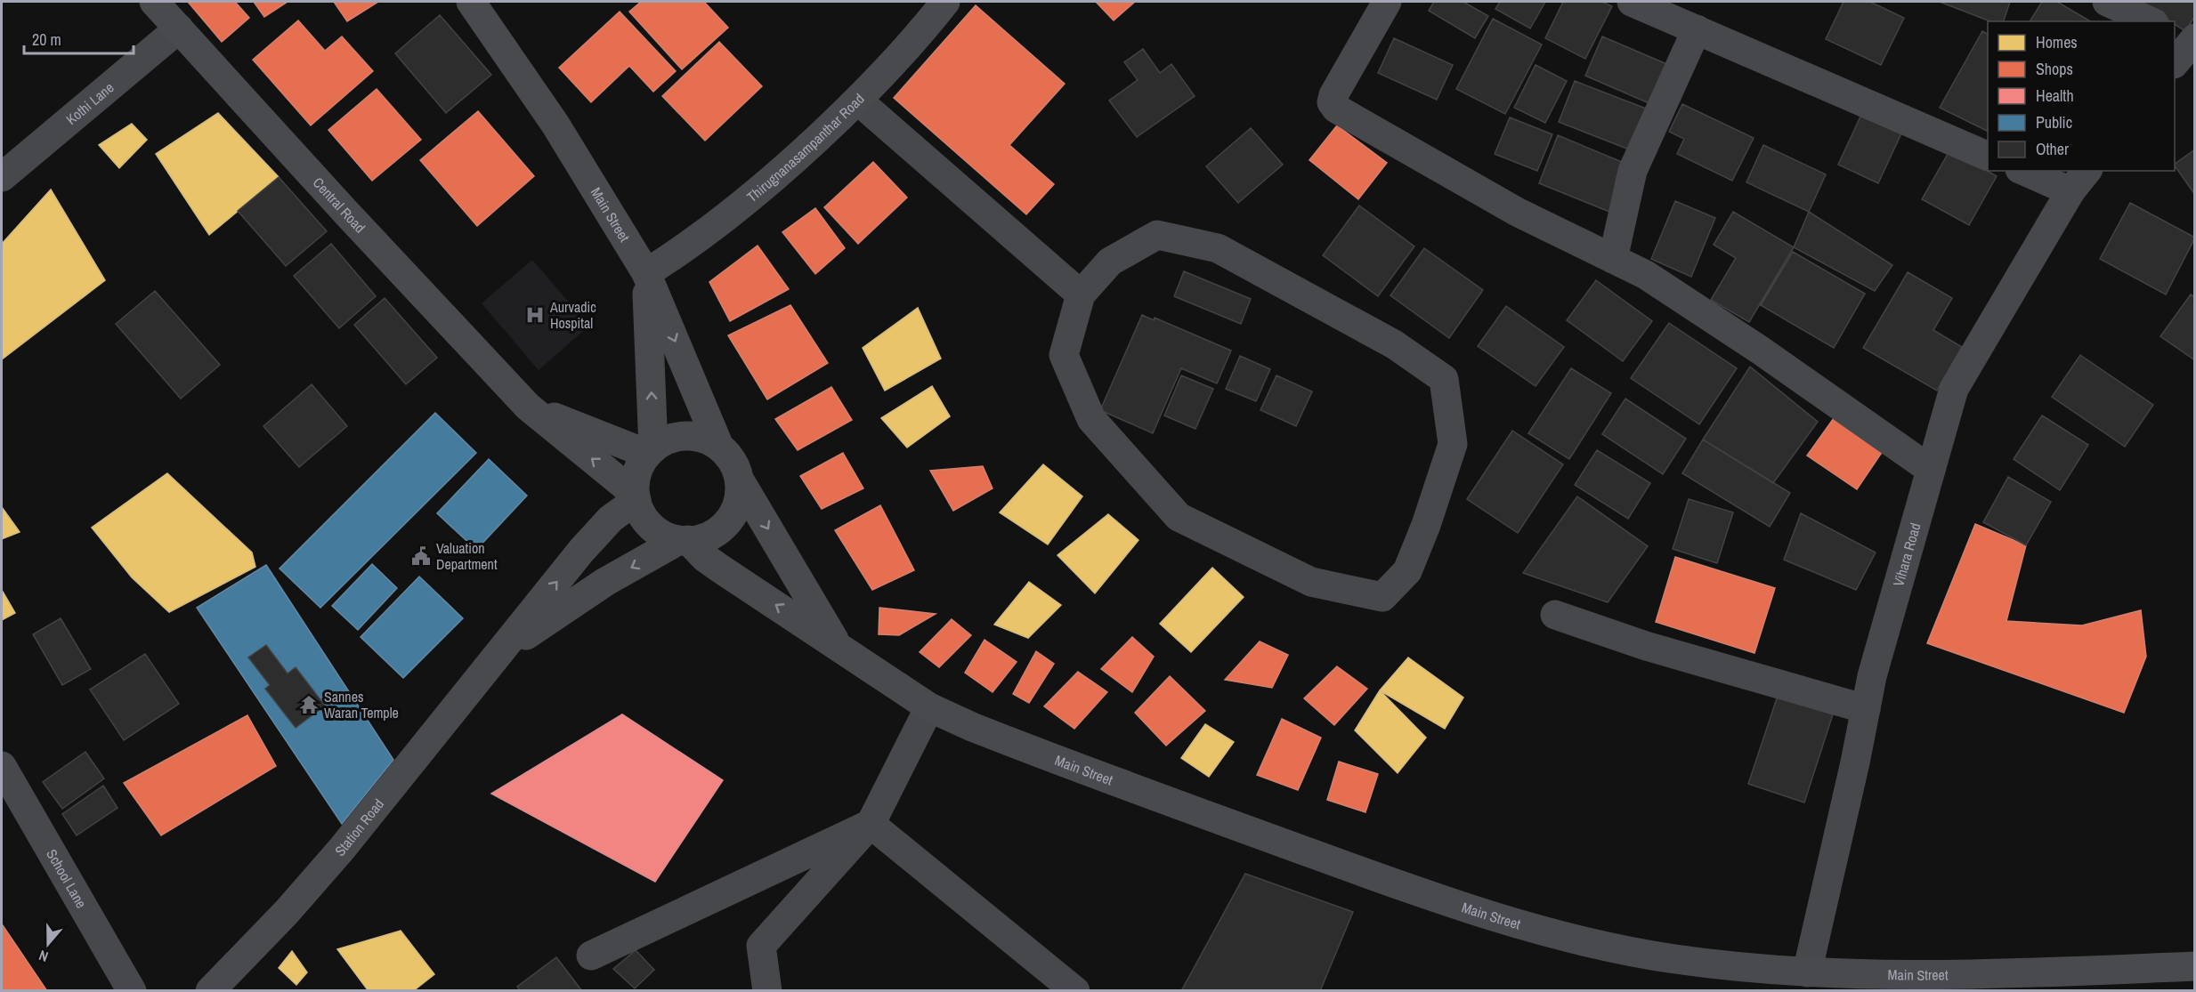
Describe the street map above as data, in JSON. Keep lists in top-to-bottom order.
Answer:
{
  "streets": {
    "main road": [
      "Thirugnanasampanthar Road",
      "Central Road",
      "Main Street",
      "Station Road"
    ],
    "street": ["Kothi Lane", "Vihara Road", "School Lane"]
  },
  "crossings": [
    ["Kothi Lane", "Central Road"],
    ["Thirugnanasampanthar Road", "Main Street"],
    ["Central Road", "Main Street"],
    ["Central Road", "Station Road"],
    ["Main Street", "Vihara Road"],
    ["Main Street", "Station Road"]
  ],
  "places": {
    "hospital": ["Aurvadic Hospital"],
    "public building": ["Valuation Department"],
    "temple": ["Sannes Waran Temple"]
  },
  "legend": [
    "Homes",
    "Shops",
    "Health",
    "Public",
    "Other"
  ],
  "scale_bar": "20 m",
  "north": "bottom"
}
